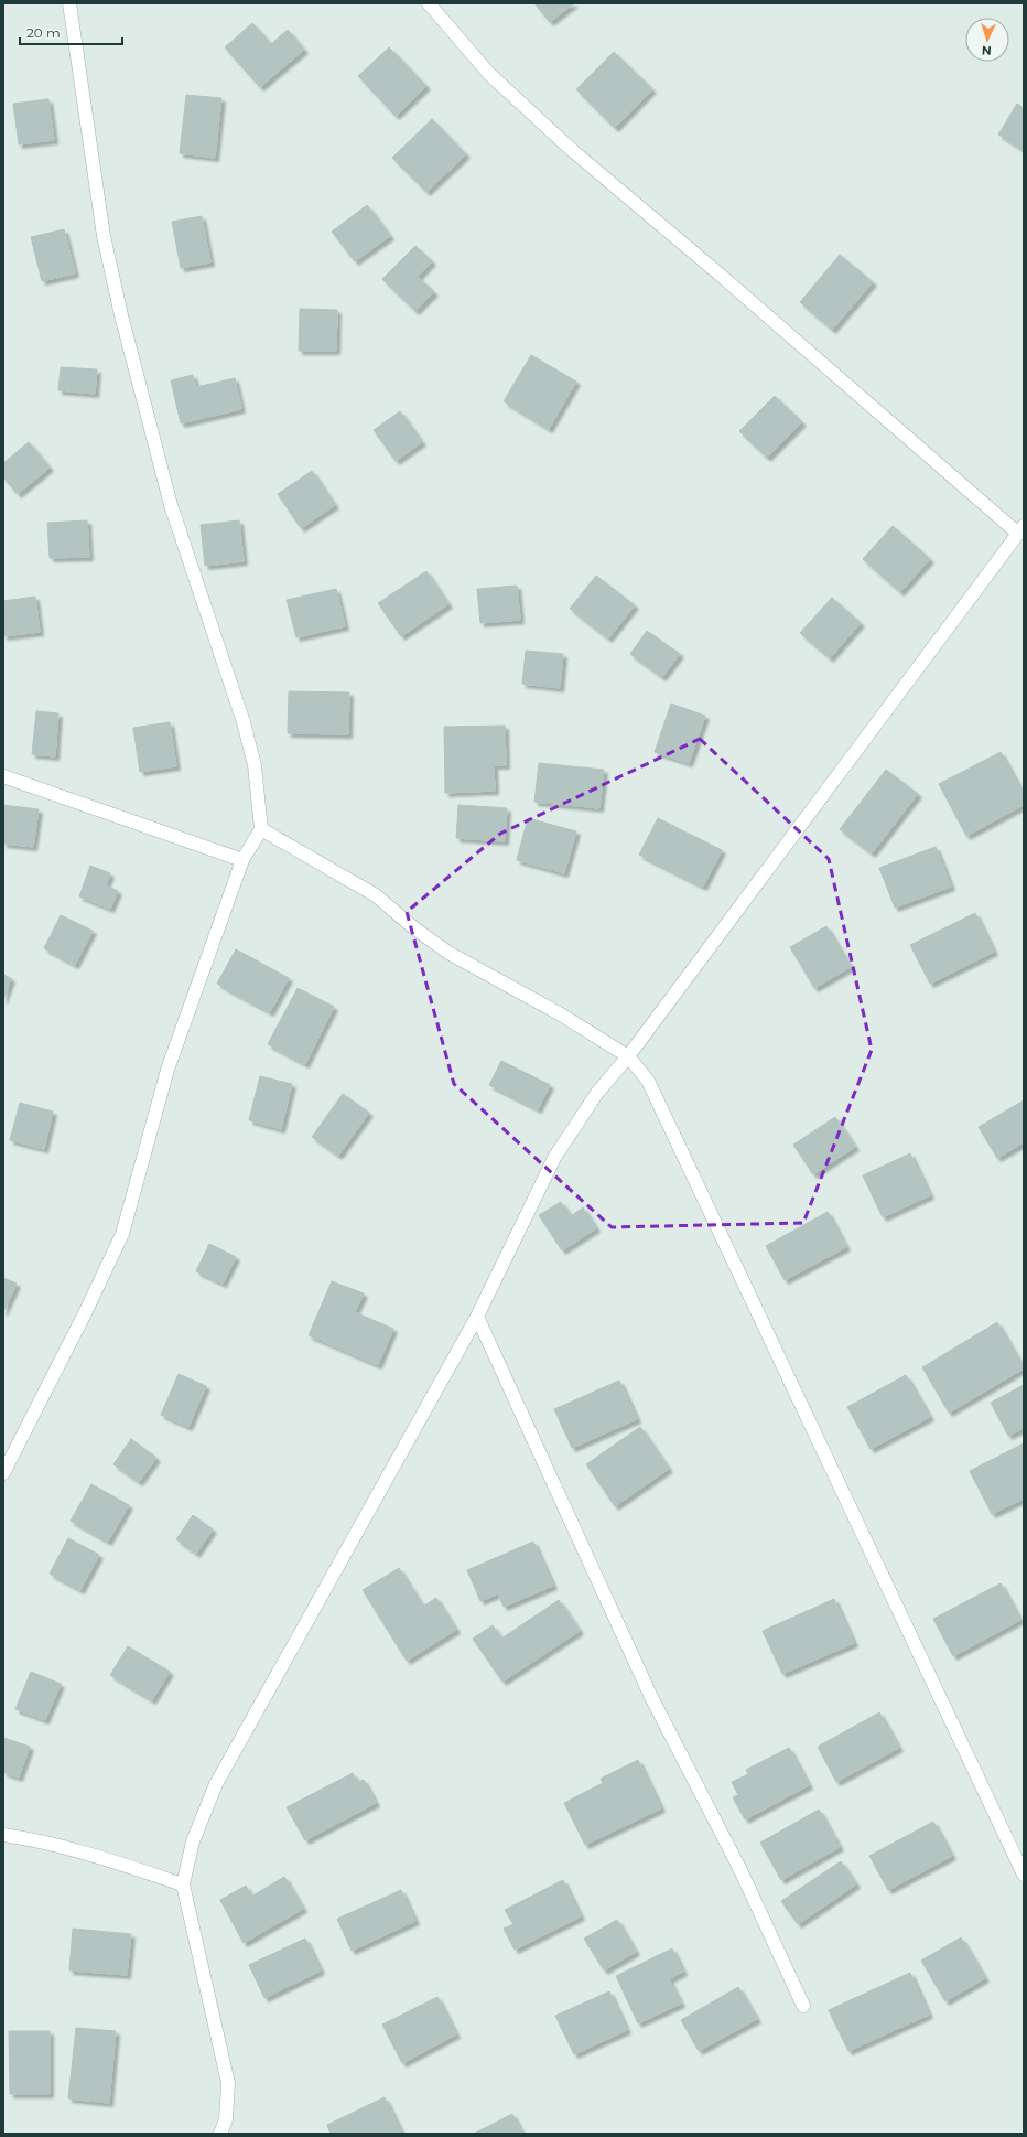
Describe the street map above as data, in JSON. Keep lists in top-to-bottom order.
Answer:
{
  "scale_bar": "20 m",
  "north": "bottom"
}
